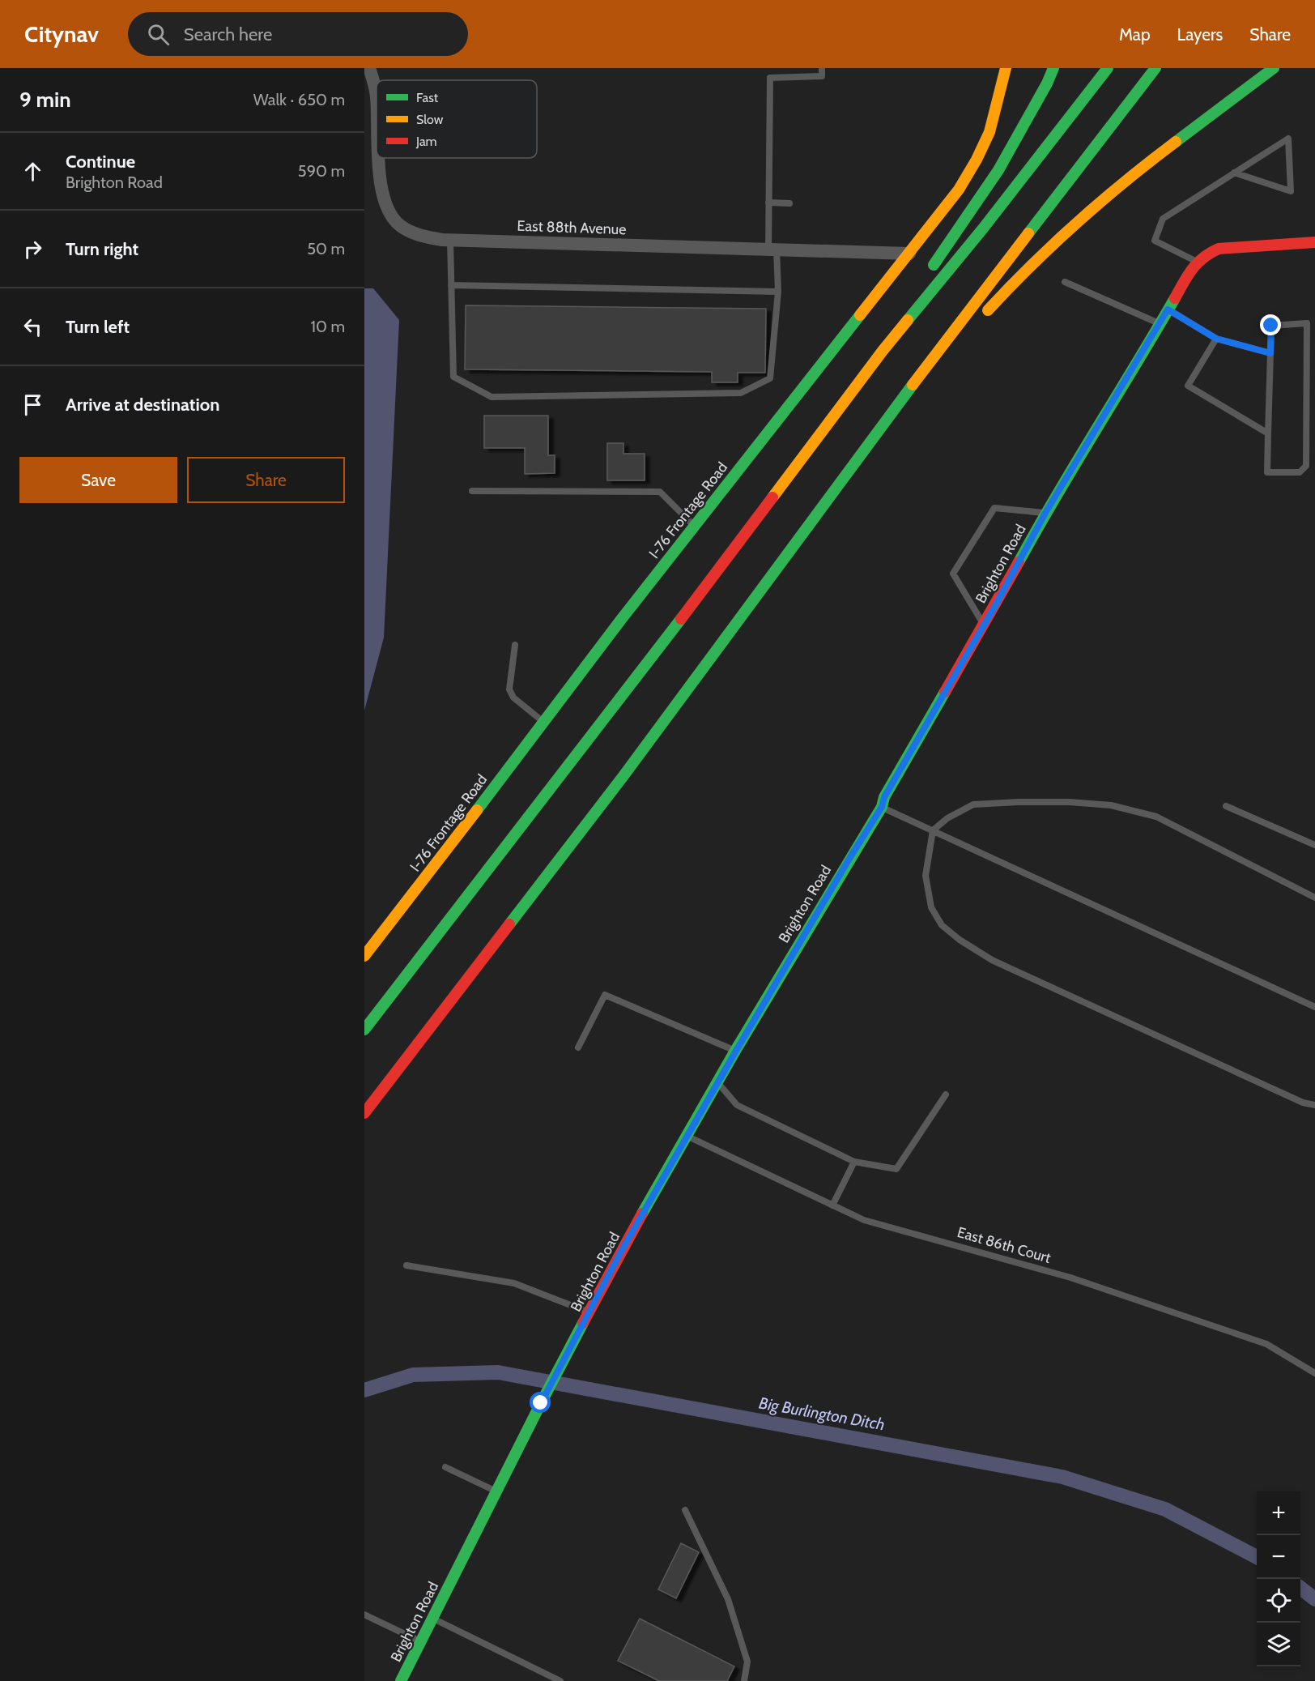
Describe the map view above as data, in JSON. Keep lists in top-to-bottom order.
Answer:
{
  "streets": {
    "main road": ["I-76 Frontage Road", "Brighton Road"],
    "street": ["East 88th Avenue"],
    "lane": ["East 86th Court"]
  },
  "crossings": [
    ["East 88th Avenue", "I-76 Frontage Road"],
    ["Brighton Road", "East 86th Court"]
  ],
  "water": ["Big Burlington Ditch"],
  "legend": ["Fast", "Slow", "Jam"],
  "page": {
    "header": "Citynav",
    "search": "Search here",
    "nav": ["Map", "Layers", "Share"],
    "heading": ["9 min", "Walk · 650 m"],
    "list": [
      ["Continue", "Brighton Road", "590 m"],
      ["Turn right", "50 m"],
      ["Turn left", "10 m"],
      "Arrive at destination"
    ],
    "buttons": ["Save", "Share"],
    "map_buttons": ["+", "−"]
  }
}
